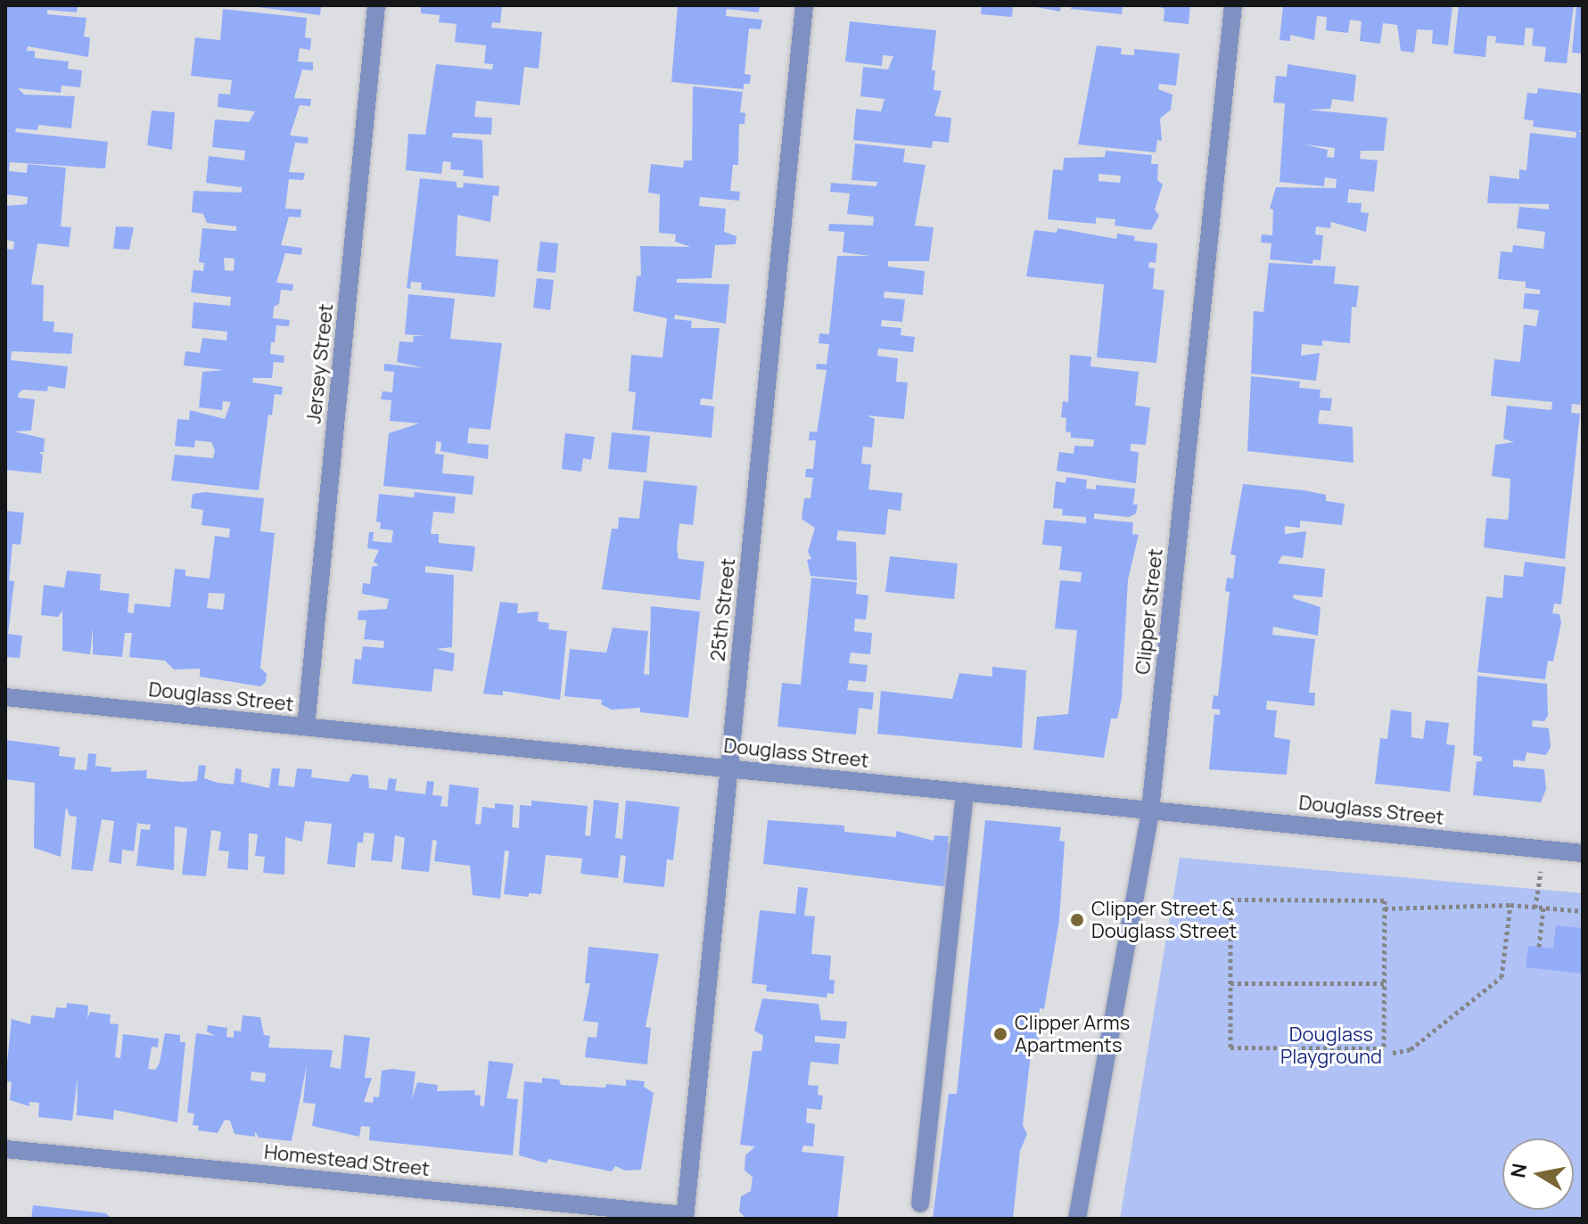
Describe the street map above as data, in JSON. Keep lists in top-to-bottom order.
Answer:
{
  "streets": {
    "street": [
      "Jersey Street",
      "25th Street",
      "Clipper Street",
      "Douglass Street",
      "Homestead Street"
    ]
  },
  "crossings": [
    ["Jersey Street", "Douglass Street"],
    ["25th Street", "Douglass Street"],
    ["25th Street", "Homestead Street"],
    ["Clipper Street", "Douglass Street"]
  ],
  "parks": ["Douglass Playground"],
  "places": ["Clipper Street & Douglass Street", "Clipper Arms Apartments"],
  "north": "left"
}
